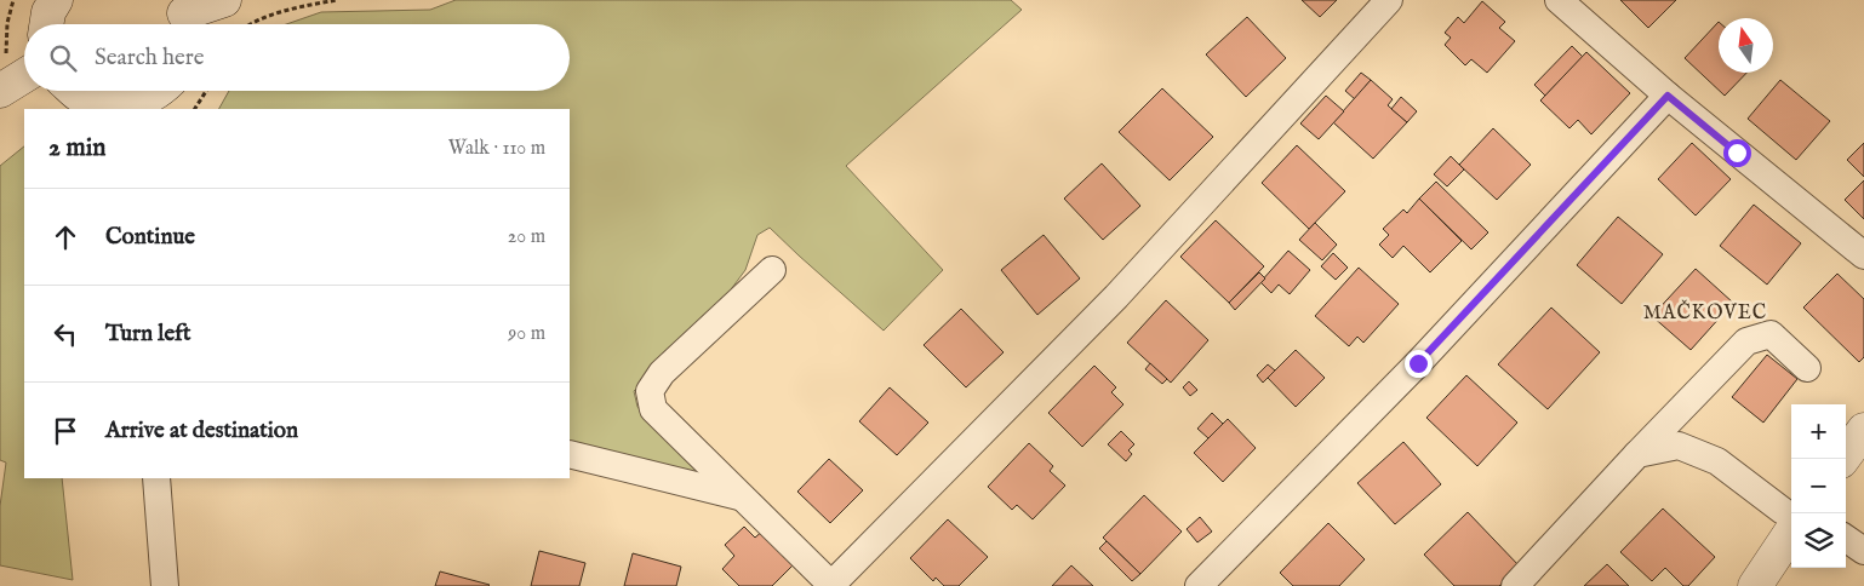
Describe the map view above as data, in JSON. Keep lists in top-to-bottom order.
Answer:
{
  "districts": ["MAČKOVEC"],
  "north": "top",
  "page": {
    "search": "Search here",
    "heading": ["2 min", "Walk · 110 m"],
    "list": [
      ["Continue", "20 m"],
      ["Turn left", "90 m"],
      "Arrive at destination"
    ],
    "map_buttons": ["+", "−"]
  }
}
